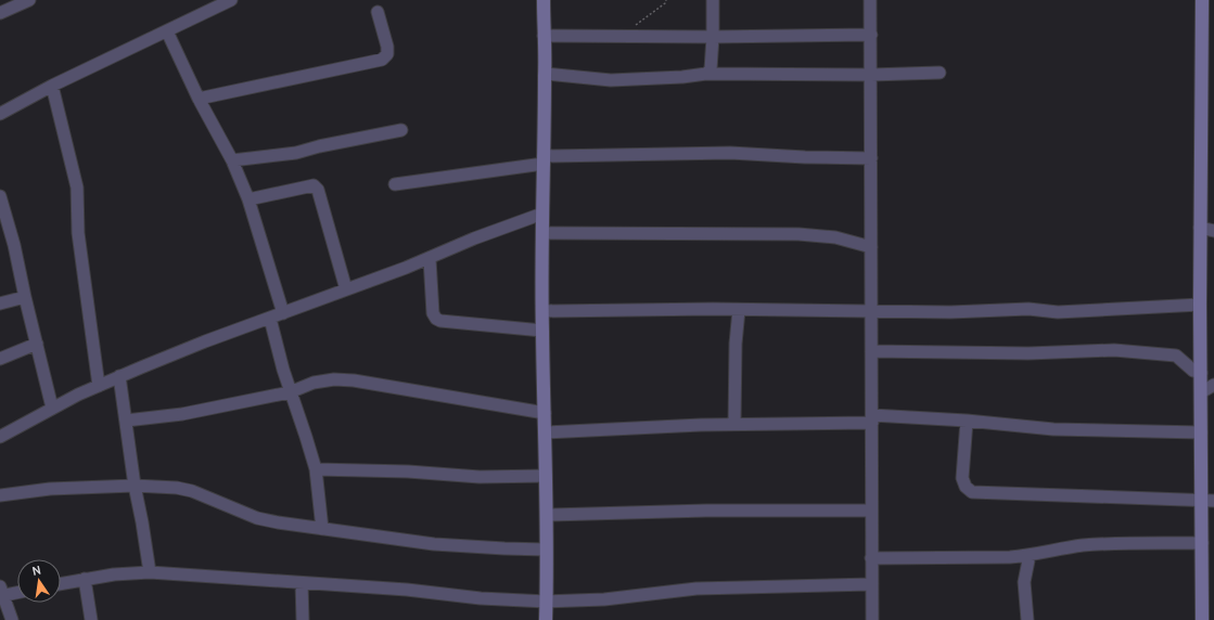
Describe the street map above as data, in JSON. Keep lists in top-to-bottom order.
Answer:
{
  "north": "top"
}
